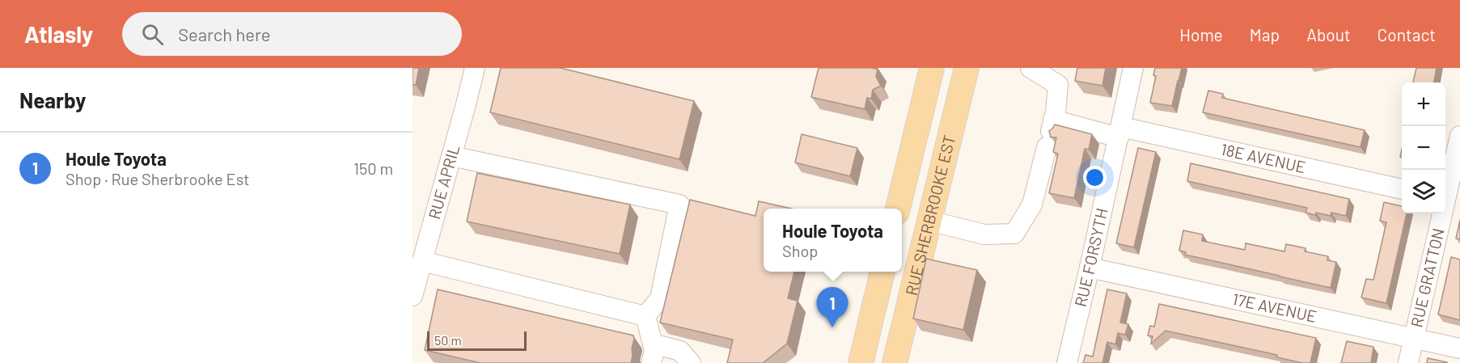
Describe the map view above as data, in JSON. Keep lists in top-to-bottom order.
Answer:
{
  "streets": {
    "main road": ["RUE SHERBROOKE EST"],
    "street": [
      "18E AVENUE",
      "RUE APRIL",
      "RUE FORSYTH",
      "RUE GRATTON",
      "17E AVENUE"
    ]
  },
  "crossings": [
    ["18E AVENUE", "RUE FORSYTH"],
    ["RUE FORSYTH", "17E AVENUE"],
    ["RUE GRATTON", "17E AVENUE"]
  ],
  "scale_bar": "50 m",
  "page": {
    "header": "Atlasly",
    "search": "Search here",
    "nav": [
      "Home",
      "Map",
      "About",
      "Contact"
    ],
    "heading": "Nearby",
    "map_buttons": ["+", "−"],
    "list": [
      {
        "mark": "1",
        "name": "Houle Toyota",
        "note": "Shop · Rue Sherbrooke Est",
        "value": "150 m"
      }
    ],
    "popup": ["Houle Toyota", "Shop"],
    "pins": "1",
    "scale": "50 m"
  }
}
